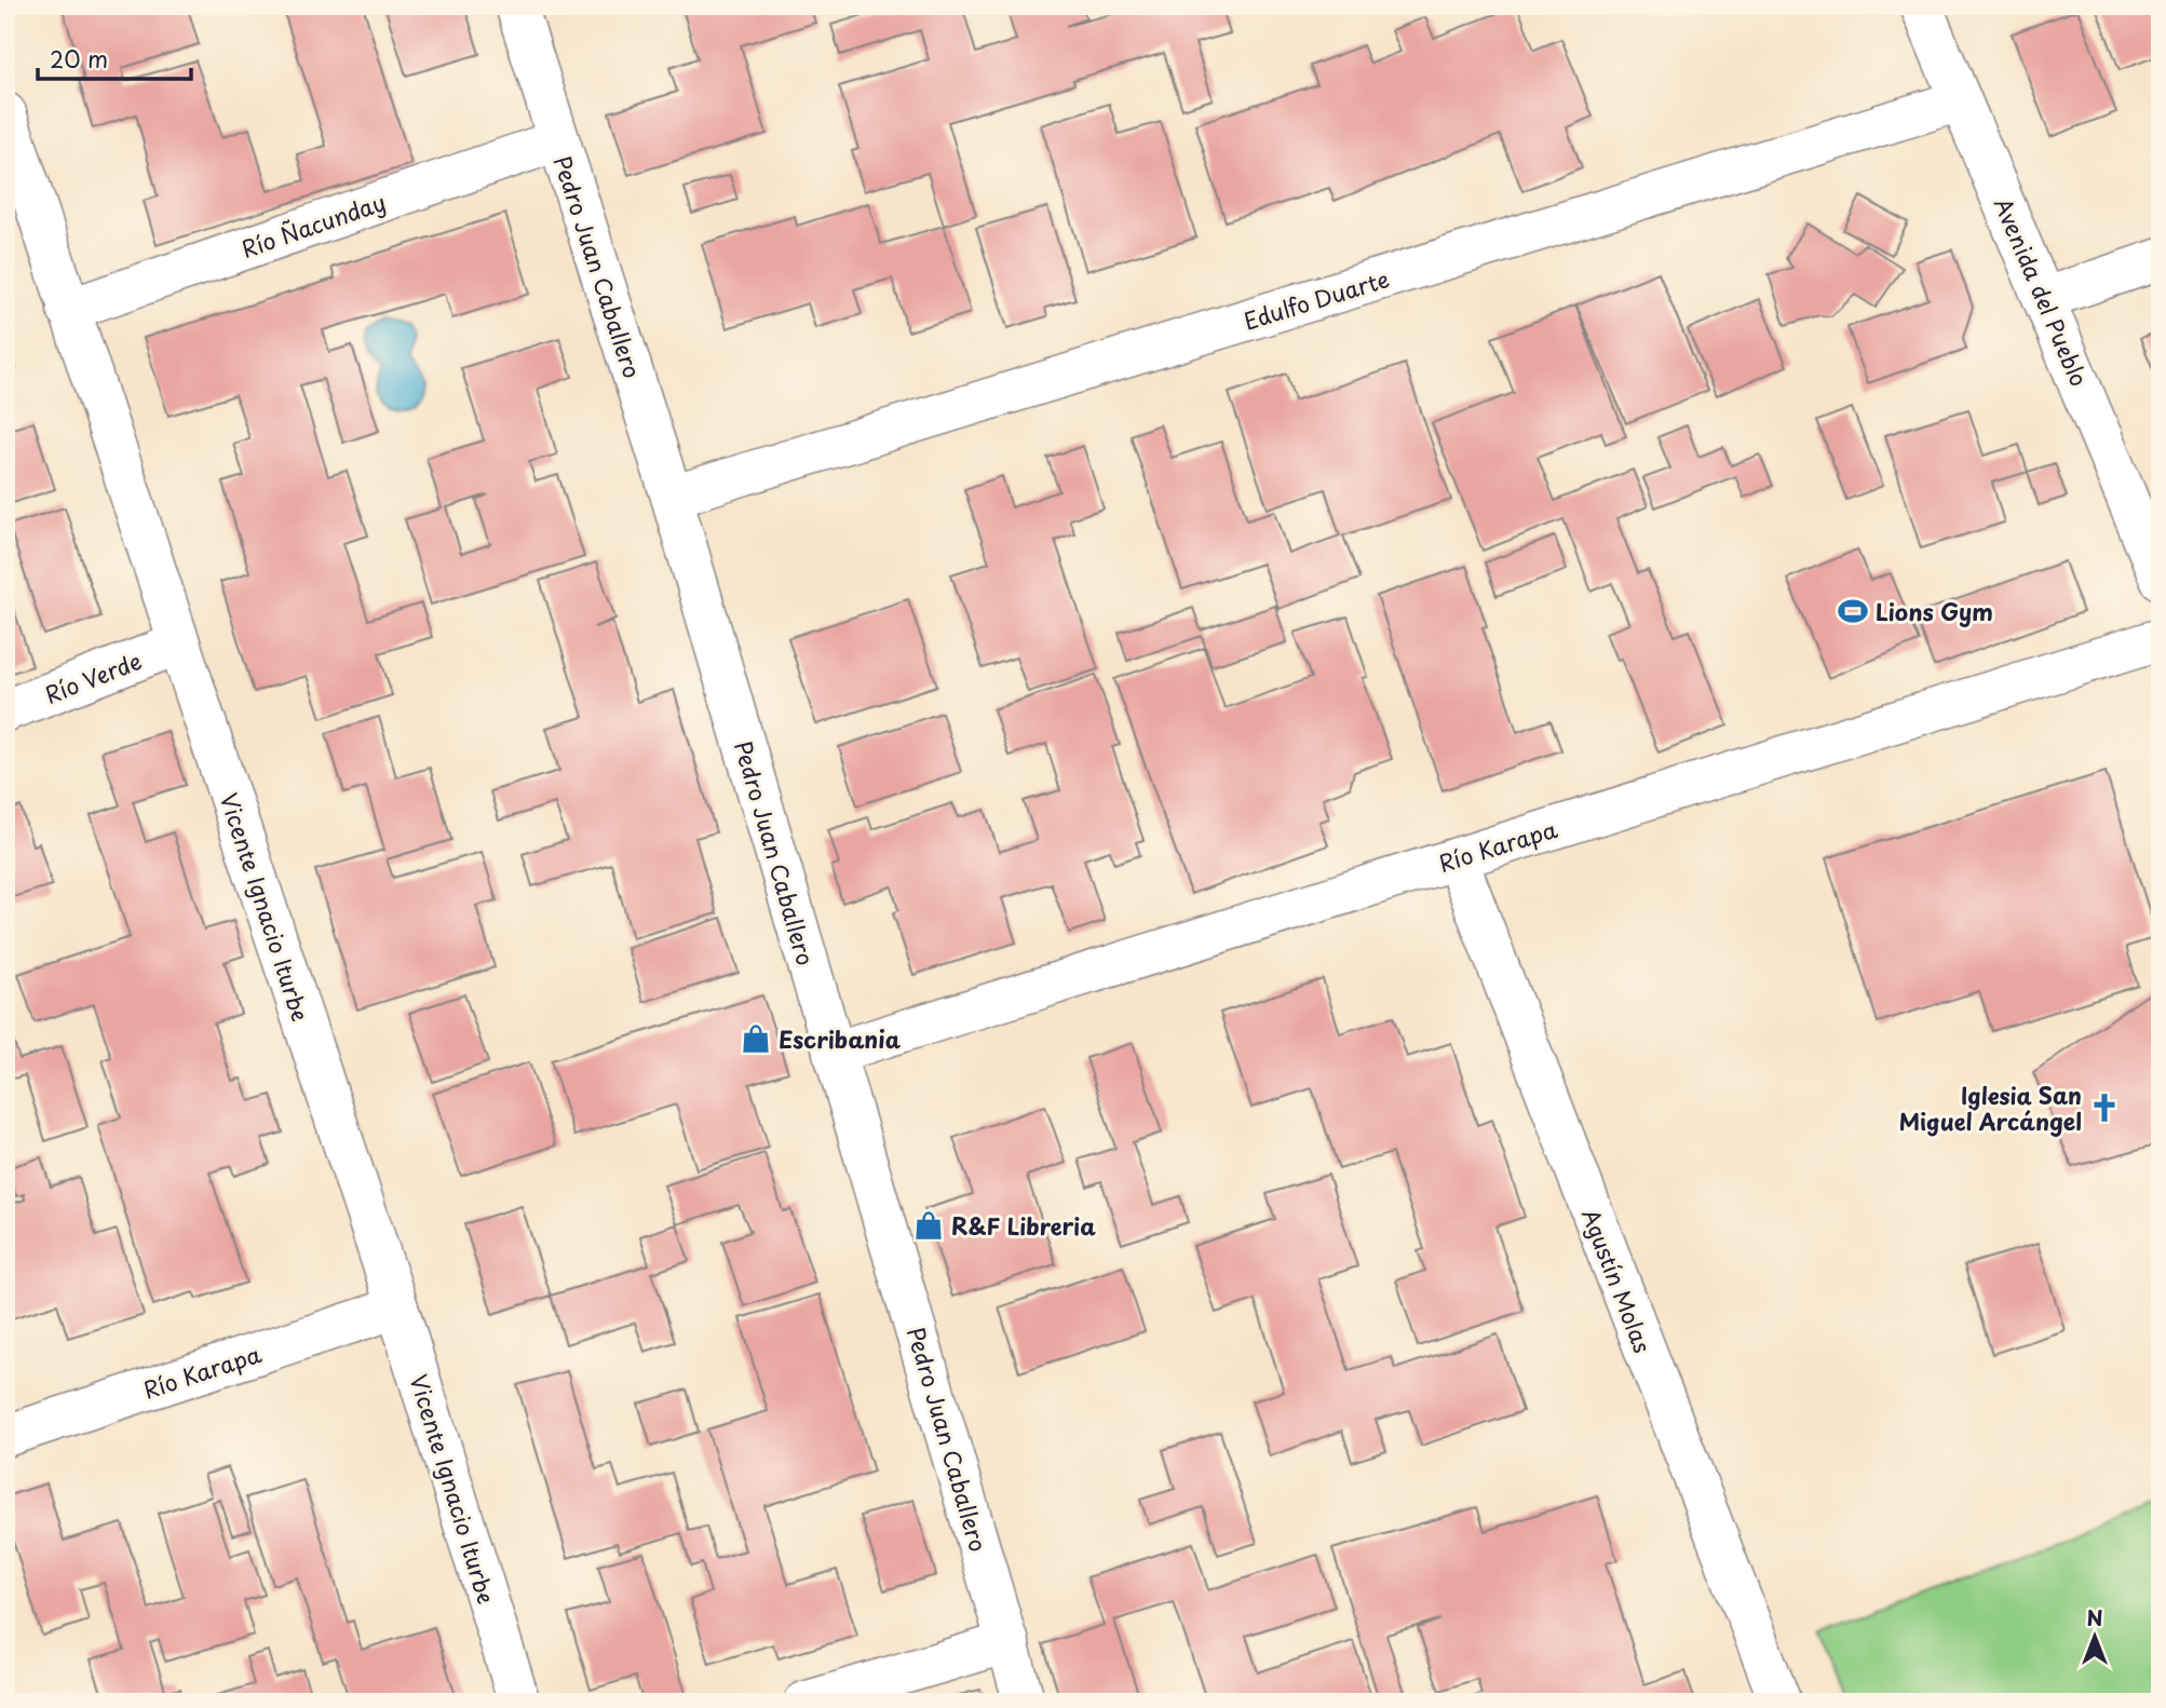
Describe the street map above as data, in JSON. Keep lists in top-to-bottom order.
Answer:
{
  "streets": {
    "street": [
      "Río Ñacunday",
      "Pedro Juan Caballero",
      "Avenida del Pueblo",
      "Edulfo Duarte",
      "Río Verde",
      "Río Karapa",
      "Vicente Ignacio Iturbe",
      "Agustín Molas"
    ]
  },
  "crossings": [
    ["Río Ñacunday", "Pedro Juan Caballero"],
    ["Río Ñacunday", "Vicente Ignacio Iturbe"],
    ["Pedro Juan Caballero", "Edulfo Duarte"],
    ["Pedro Juan Caballero", "Río Karapa"],
    ["Avenida del Pueblo", "Edulfo Duarte"],
    ["Río Verde", "Vicente Ignacio Iturbe"],
    ["Río Karapa", "Vicente Ignacio Iturbe"],
    ["Río Karapa", "Agustín Molas"]
  ],
  "places": {
    "sports": ["Lions Gym"],
    "shop": ["Escribania", "R&F Libreria"],
    "church": ["Iglesia San Miguel Arcángel"]
  },
  "scale_bar": "20 m",
  "north": "top"
}
